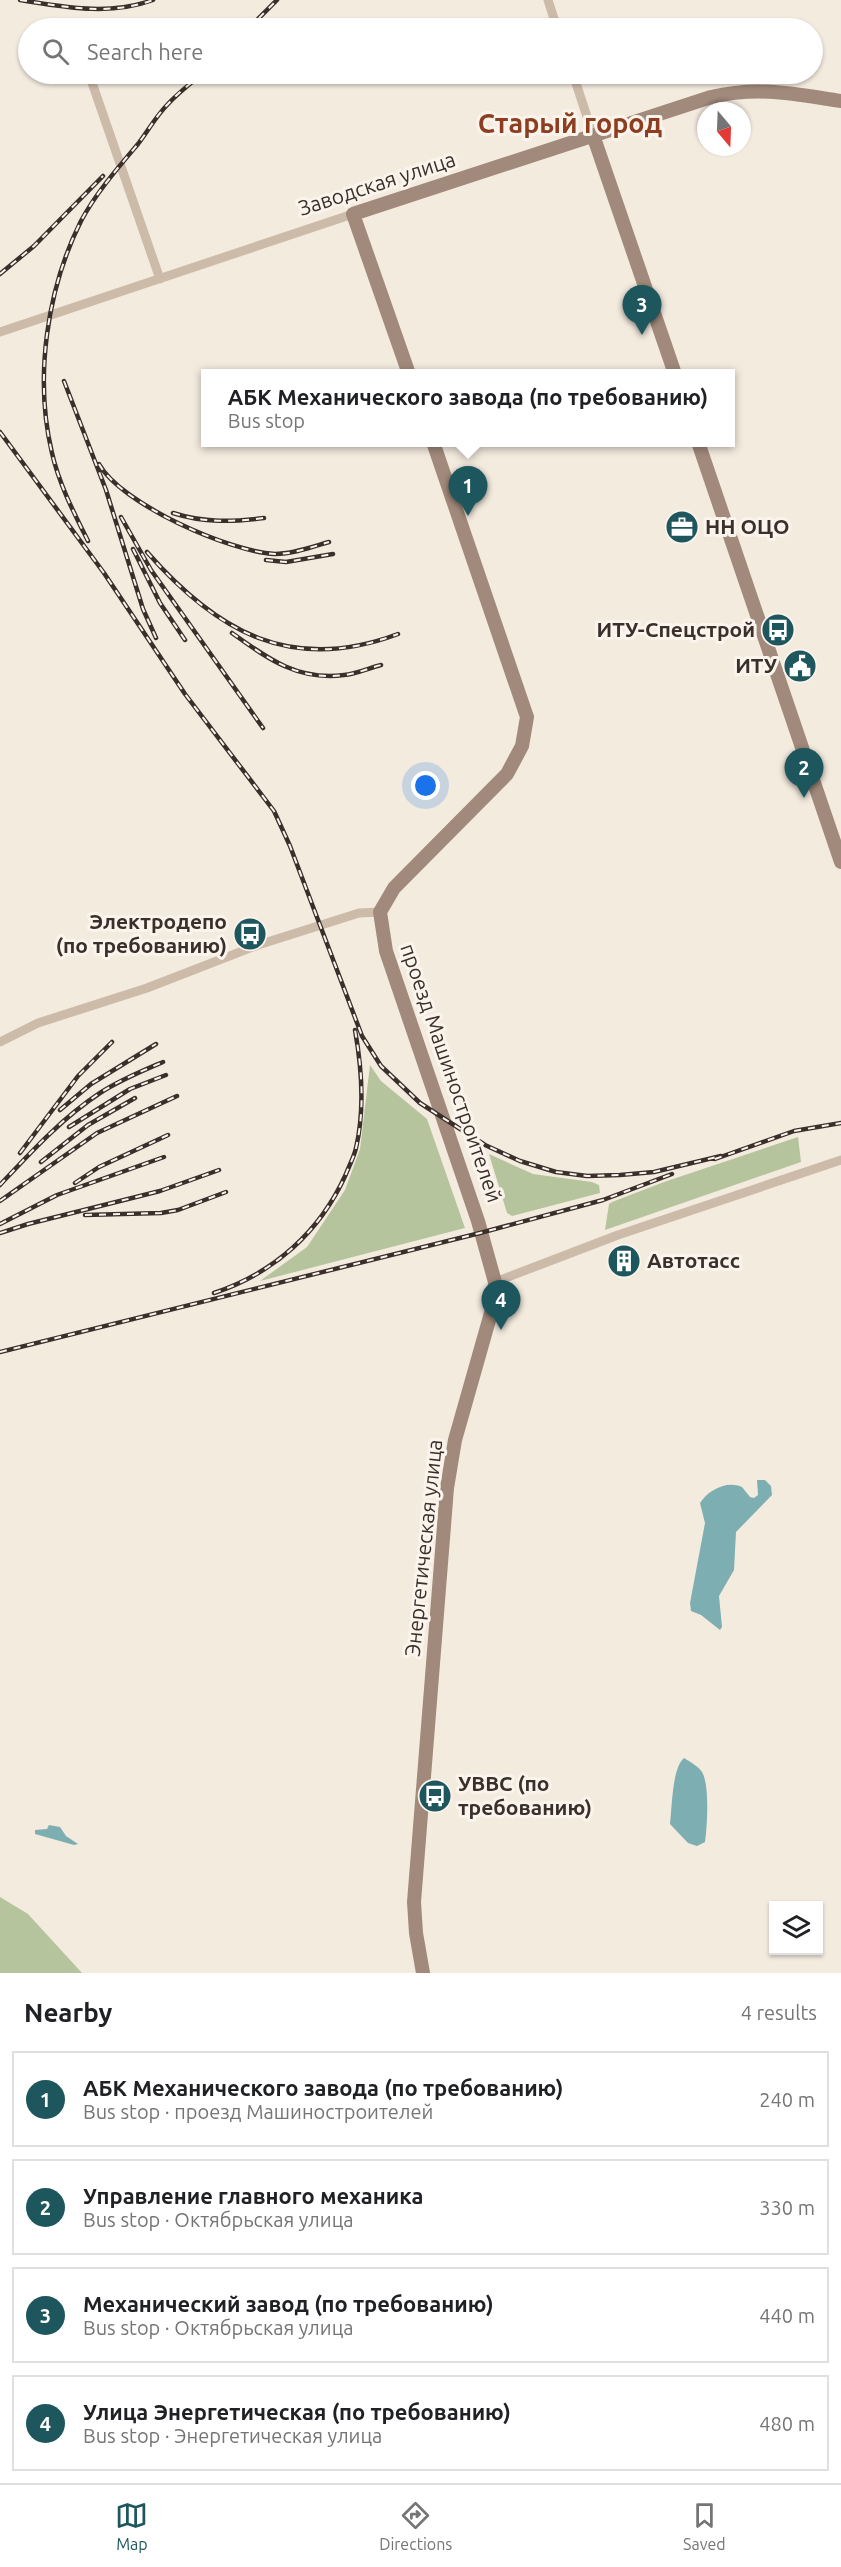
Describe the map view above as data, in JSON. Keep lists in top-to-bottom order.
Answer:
{
  "streets": {
    "street": ["Заводская улица", "проезд Машиностроителей", "Энергетическая улица"]
  },
  "crossings": [
    ["проезд Машиностроителей", "Энергетическая улица"]
  ],
  "districts": ["Старый город"],
  "places": {
    "office": ["НН ОЦО"],
    "bus stop": ["ИТУ-Спецстрой", "Электродепо (по требованию)", "УВВС (по требованию)"],
    "public building": ["ИТУ"],
    "building": ["Автотасс"]
  },
  "north": "bottom",
  "page": {
    "search": "Search here",
    "pins": [
      "3",
      "1",
      "2",
      "4"
    ],
    "popup": ["АБК Механического завода (по требованию)", "Bus stop"],
    "heading": ["Nearby", "4 results"],
    "list": [
      {
        "mark": "1",
        "name": "АБК Механического завода (по требованию)",
        "note": "Bus stop · проезд Машиностроителей",
        "value": "240 m"
      },
      {
        "mark": "2",
        "name": "Управление главного механика",
        "note": "Bus stop · Октябрьская улица",
        "value": "330 m"
      },
      {
        "mark": "3",
        "name": "Механический завод (по требованию)",
        "note": "Bus stop · Октябрьская улица",
        "value": "440 m"
      },
      {
        "mark": "4",
        "name": "Улица Энергетическая (по требованию)",
        "note": "Bus stop · Энергетическая улица",
        "value": "480 m"
      }
    ],
    "nav": ["Map", "Directions", "Saved"]
  }
}
